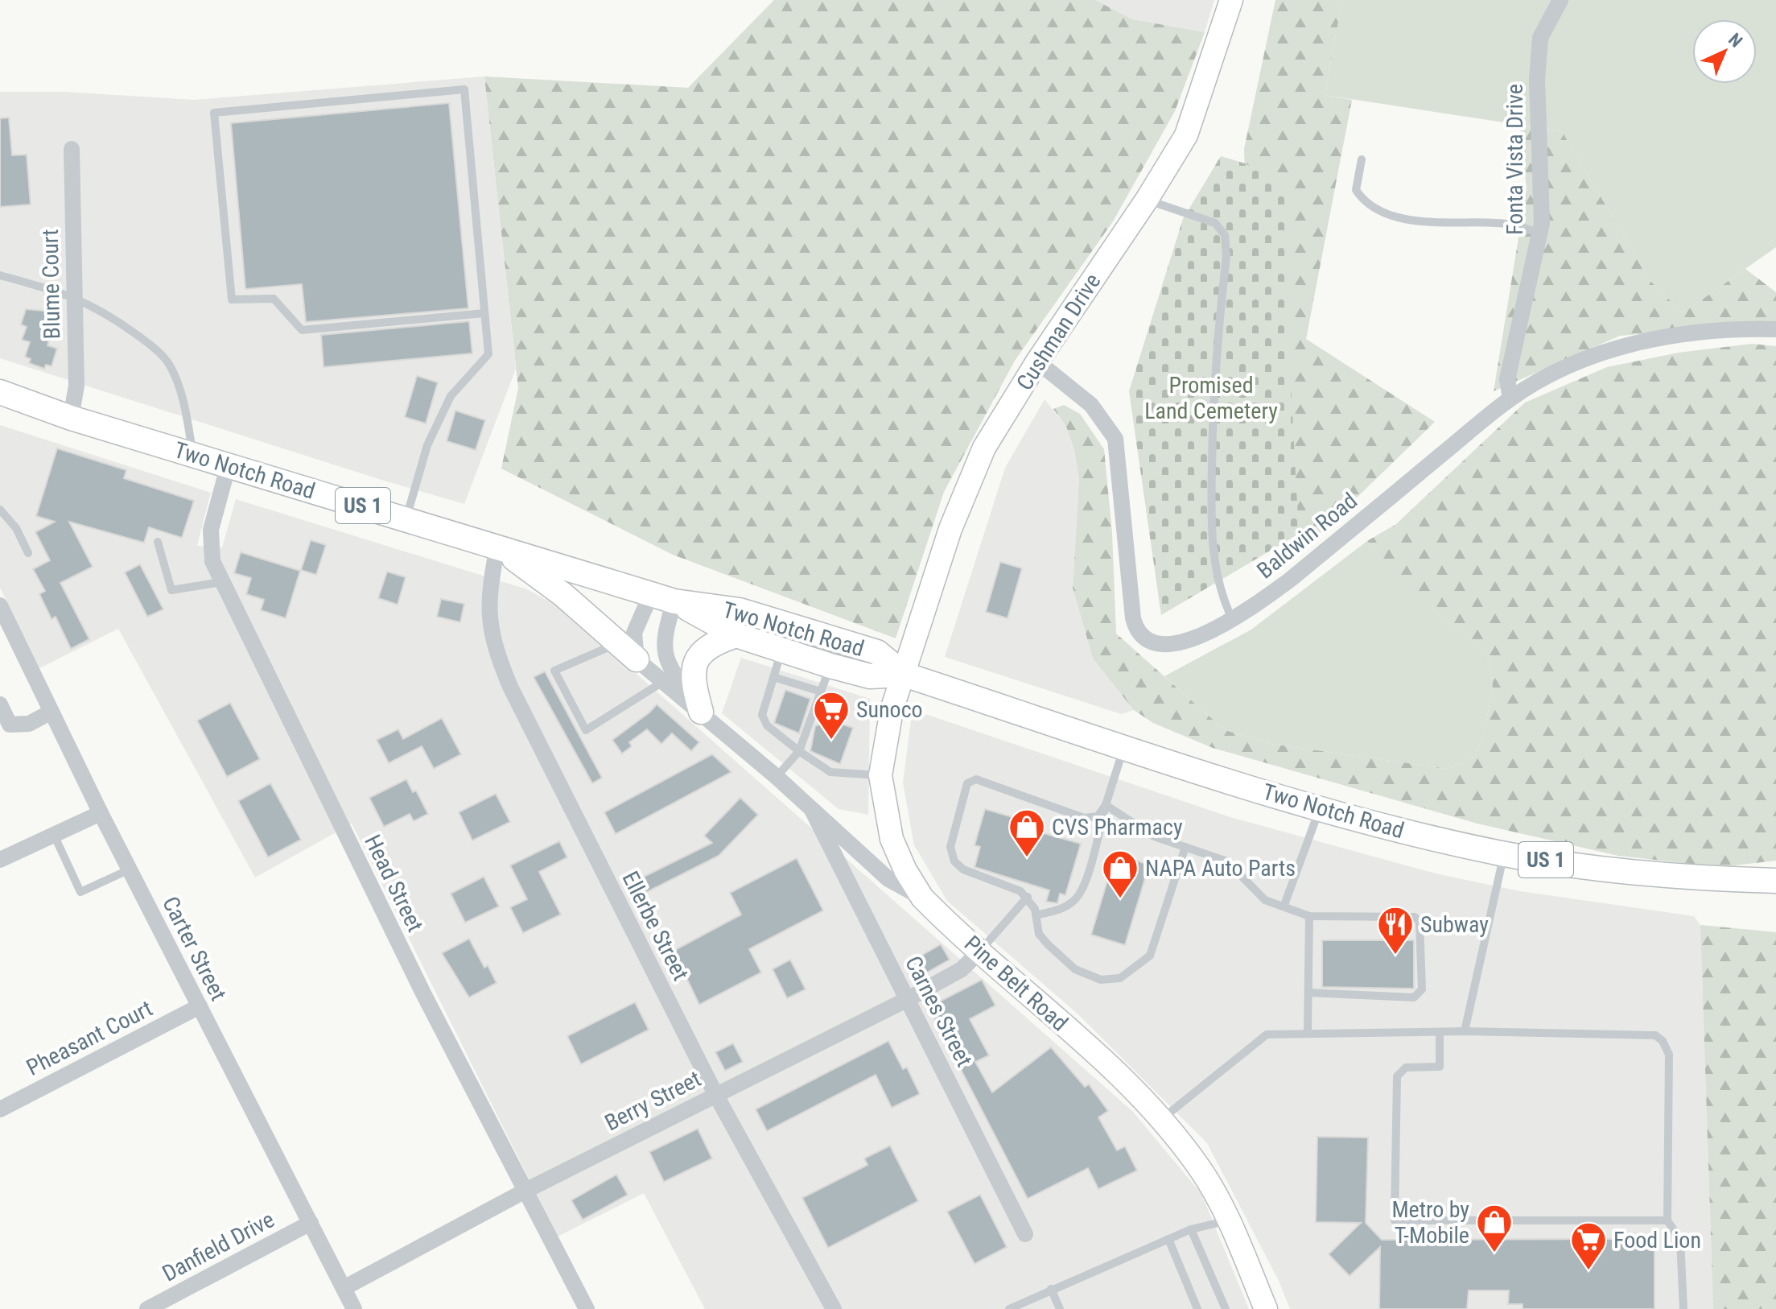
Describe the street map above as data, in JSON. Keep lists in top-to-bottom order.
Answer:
{
  "streets": {
    "main road": ["Two Notch Road", "US 1"],
    "street": [
      "Fonta Vista Drive",
      "Blume Court",
      "Cushman Drive",
      "Baldwin Road",
      "Head Street",
      "Ellerbe Street",
      "Carter Street",
      "Pine Belt Road",
      "Carnes Street",
      "Pheasant Court",
      "Berry Street",
      "Danfield Drive"
    ]
  },
  "crossings": [
    ["Fonta Vista Drive", "Baldwin Road"],
    ["Blume Court", "Two Notch Road"],
    ["Cushman Drive", "Two Notch Road"],
    ["Cushman Drive", "Baldwin Road"],
    ["Cushman Drive", "Pine Belt Road"],
    ["Two Notch Road", "Head Street"],
    ["Two Notch Road", "Ellerbe Street"],
    ["Two Notch Road", "Pine Belt Road"],
    ["Head Street", "Berry Street"],
    ["Ellerbe Street", "Berry Street"],
    ["Carter Street", "Pheasant Court"],
    ["Carter Street", "Berry Street"],
    ["Carter Street", "Danfield Drive"],
    ["Pine Belt Road", "Carnes Street"],
    ["Pine Belt Road", "Berry Street"],
    ["Carnes Street", "Berry Street"]
  ],
  "parks": ["Promised Land Cemetery"],
  "places": {
    "supermarket": ["Sunoco", "Food Lion"],
    "shop": ["CVS Pharmacy", "NAPA Auto Parts", "Metro by T-Mobile"],
    "restaurant": ["Subway"]
  },
  "north": "top right"
}
